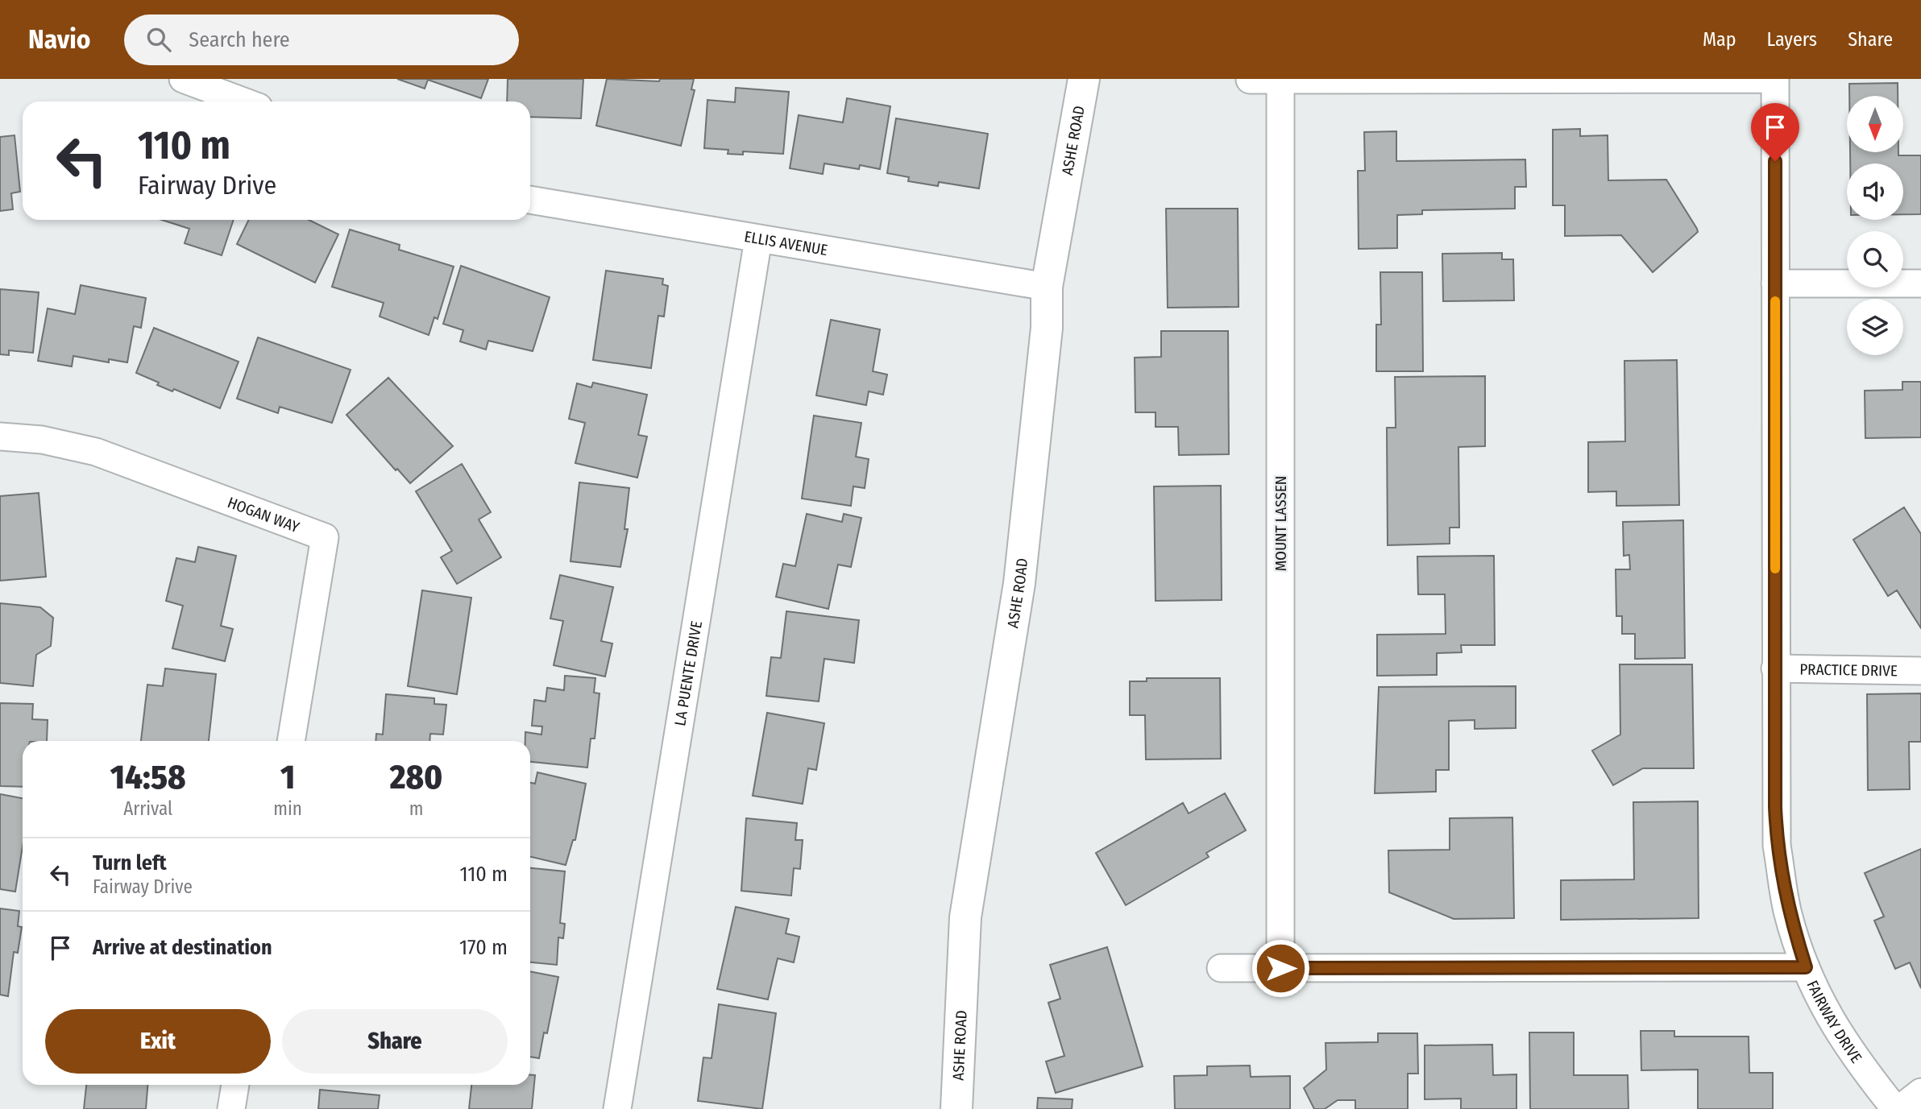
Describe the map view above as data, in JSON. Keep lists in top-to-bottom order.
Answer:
{
  "streets": {
    "street": [
      "ASHE ROAD",
      "ELLIS AVENUE",
      "HOGAN WAY",
      "MOUNT LASSEN",
      "PRACTICE DRIVE",
      "LA PUENTE DRIVE",
      "FAIRWAY DRIVE"
    ]
  },
  "crossings": [
    ["ASHE ROAD", "ELLIS AVENUE"],
    ["ELLIS AVENUE", "LA PUENTE DRIVE"],
    ["PRACTICE DRIVE", "FAIRWAY DRIVE"]
  ],
  "north": "bottom",
  "page": {
    "header": "Navio",
    "search": "Search here",
    "nav": ["Map", "Layers", "Share"],
    "turn": ["110 m", "Fairway Drive"],
    "eta": [
      "14:58",
      "Arrival",
      "1",
      "min",
      "280",
      "m"
    ],
    "list": [
      {
        "name": "Turn left",
        "note": "Fairway Drive",
        "value": "110 m"
      },
      {
        "name": "Arrive at destination",
        "value": "170 m"
      }
    ],
    "buttons": ["Exit", "Share"]
  }
}
